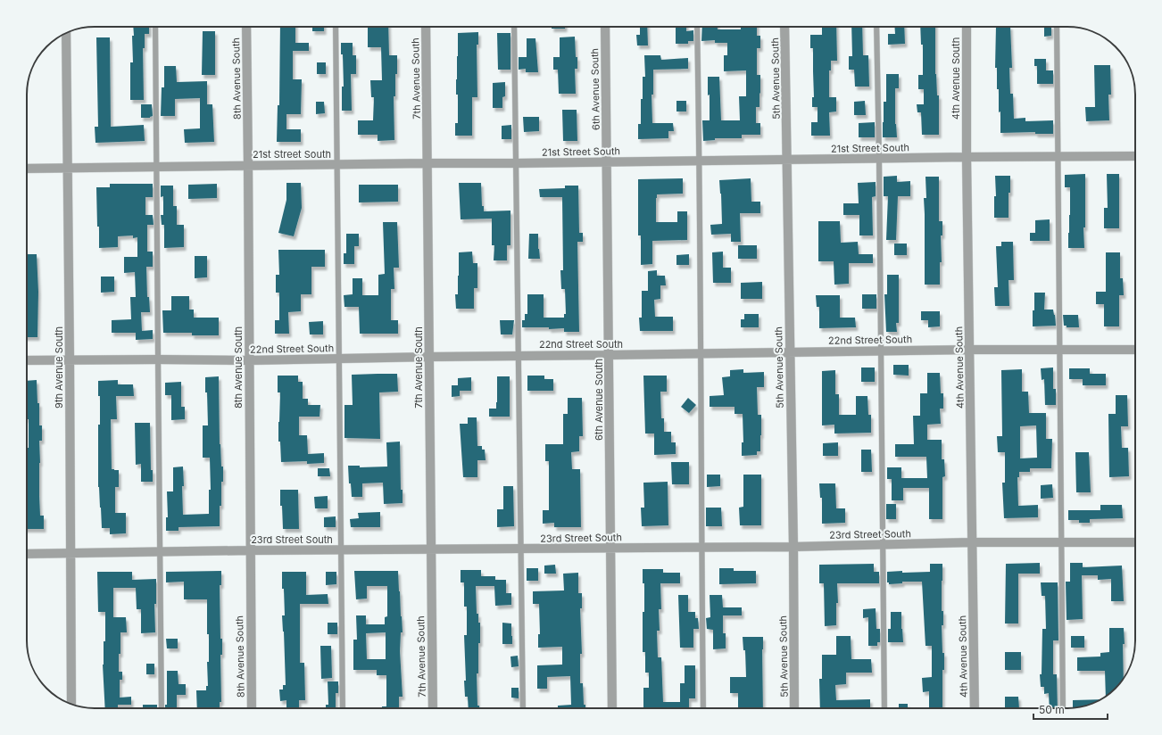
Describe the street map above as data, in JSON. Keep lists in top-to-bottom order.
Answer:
{
  "streets": {
    "street": [
      "8th Avenue South",
      "7th Avenue South",
      "5th Avenue South",
      "4th Avenue South",
      "6th Avenue South",
      "21st Street South",
      "22nd Street South",
      "9th Avenue South",
      "23rd Street South"
    ]
  },
  "crossings": [
    ["8th Avenue South", "21st Street South"],
    ["8th Avenue South", "22nd Street South"],
    ["8th Avenue South", "23rd Street South"],
    ["7th Avenue South", "21st Street South"],
    ["7th Avenue South", "22nd Street South"],
    ["7th Avenue South", "23rd Street South"],
    ["5th Avenue South", "21st Street South"],
    ["5th Avenue South", "22nd Street South"],
    ["5th Avenue South", "23rd Street South"],
    ["4th Avenue South", "21st Street South"],
    ["4th Avenue South", "22nd Street South"],
    ["4th Avenue South", "23rd Street South"],
    ["6th Avenue South", "21st Street South"],
    ["6th Avenue South", "22nd Street South"],
    ["6th Avenue South", "23rd Street South"],
    ["21st Street South", "9th Avenue South"],
    ["22nd Street South", "9th Avenue South"],
    ["9th Avenue South", "23rd Street South"]
  ],
  "scale_bar": "50 m"
}
